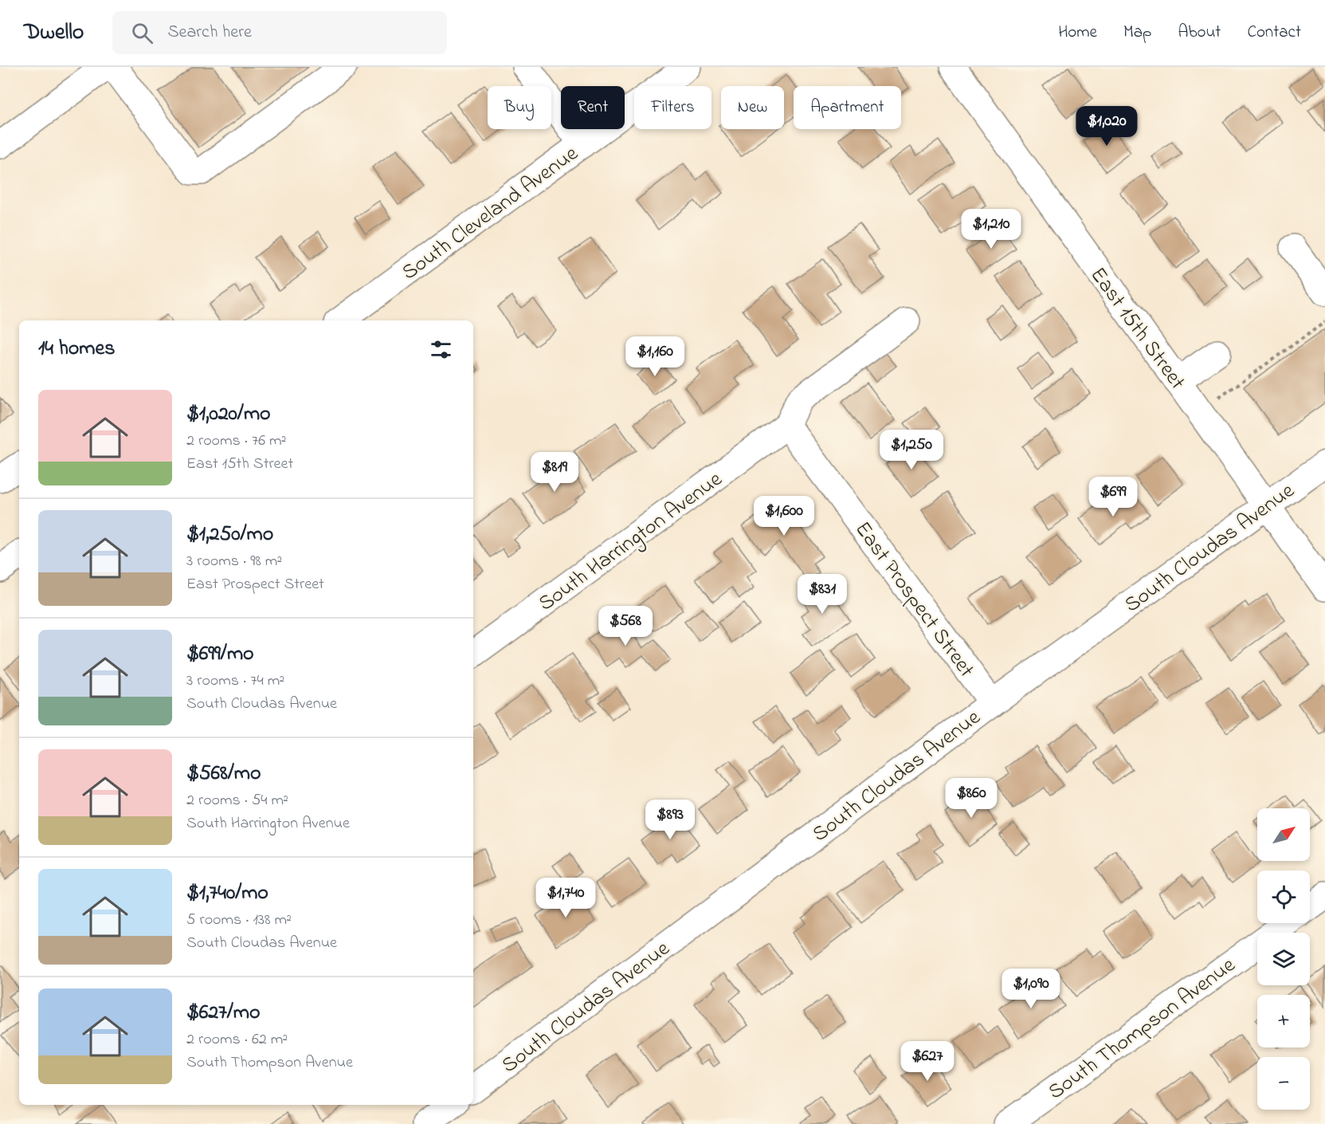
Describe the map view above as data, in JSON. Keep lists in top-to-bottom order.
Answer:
{
  "streets": {
    "street": [
      "South Cleveland Avenue",
      "East 15th Street",
      "South Harrington Avenue",
      "South Cloudas Avenue",
      "East Prospect Street",
      "South Thompson Avenue"
    ]
  },
  "crossings": [
    ["East 15th Street", "South Cloudas Avenue"],
    ["South Harrington Avenue", "East Prospect Street"],
    ["South Cloudas Avenue", "East Prospect Street"]
  ],
  "north": "top right",
  "page": {
    "header": "Dwello",
    "search": "Search here",
    "nav": [
      "Home",
      "Map",
      "About",
      "Contact"
    ],
    "chip": [
      "Buy",
      "Rent",
      "Filters",
      "New",
      "Apartment"
    ],
    "price": [
      "$1,020",
      "$1,210",
      "$1,160",
      "$1,250",
      "$819",
      "$699",
      "$1,600",
      "$831",
      "$568",
      "$860",
      "$893",
      "$1,740",
      "$1,090",
      "$627"
    ],
    "heading": "14 homes",
    "list": [
      {
        "name": "$1,020/mo",
        "note": "2 rooms · 76 m² · East 15th Street"
      },
      {
        "name": "$1,250/mo",
        "note": "3 rooms · 98 m² · East Prospect Street"
      },
      {
        "name": "$699/mo",
        "note": "3 rooms · 74 m² · South Cloudas Avenue"
      },
      {
        "name": "$568/mo",
        "note": "2 rooms · 54 m² · South Harrington Avenue"
      },
      {
        "name": "$1,740/mo",
        "note": "5 rooms · 138 m² · South Cloudas Avenue"
      },
      {
        "name": "$627/mo",
        "note": "2 rooms · 62 m² · South Thompson Avenue"
      }
    ],
    "map_buttons": ["+", "−"]
  }
}
